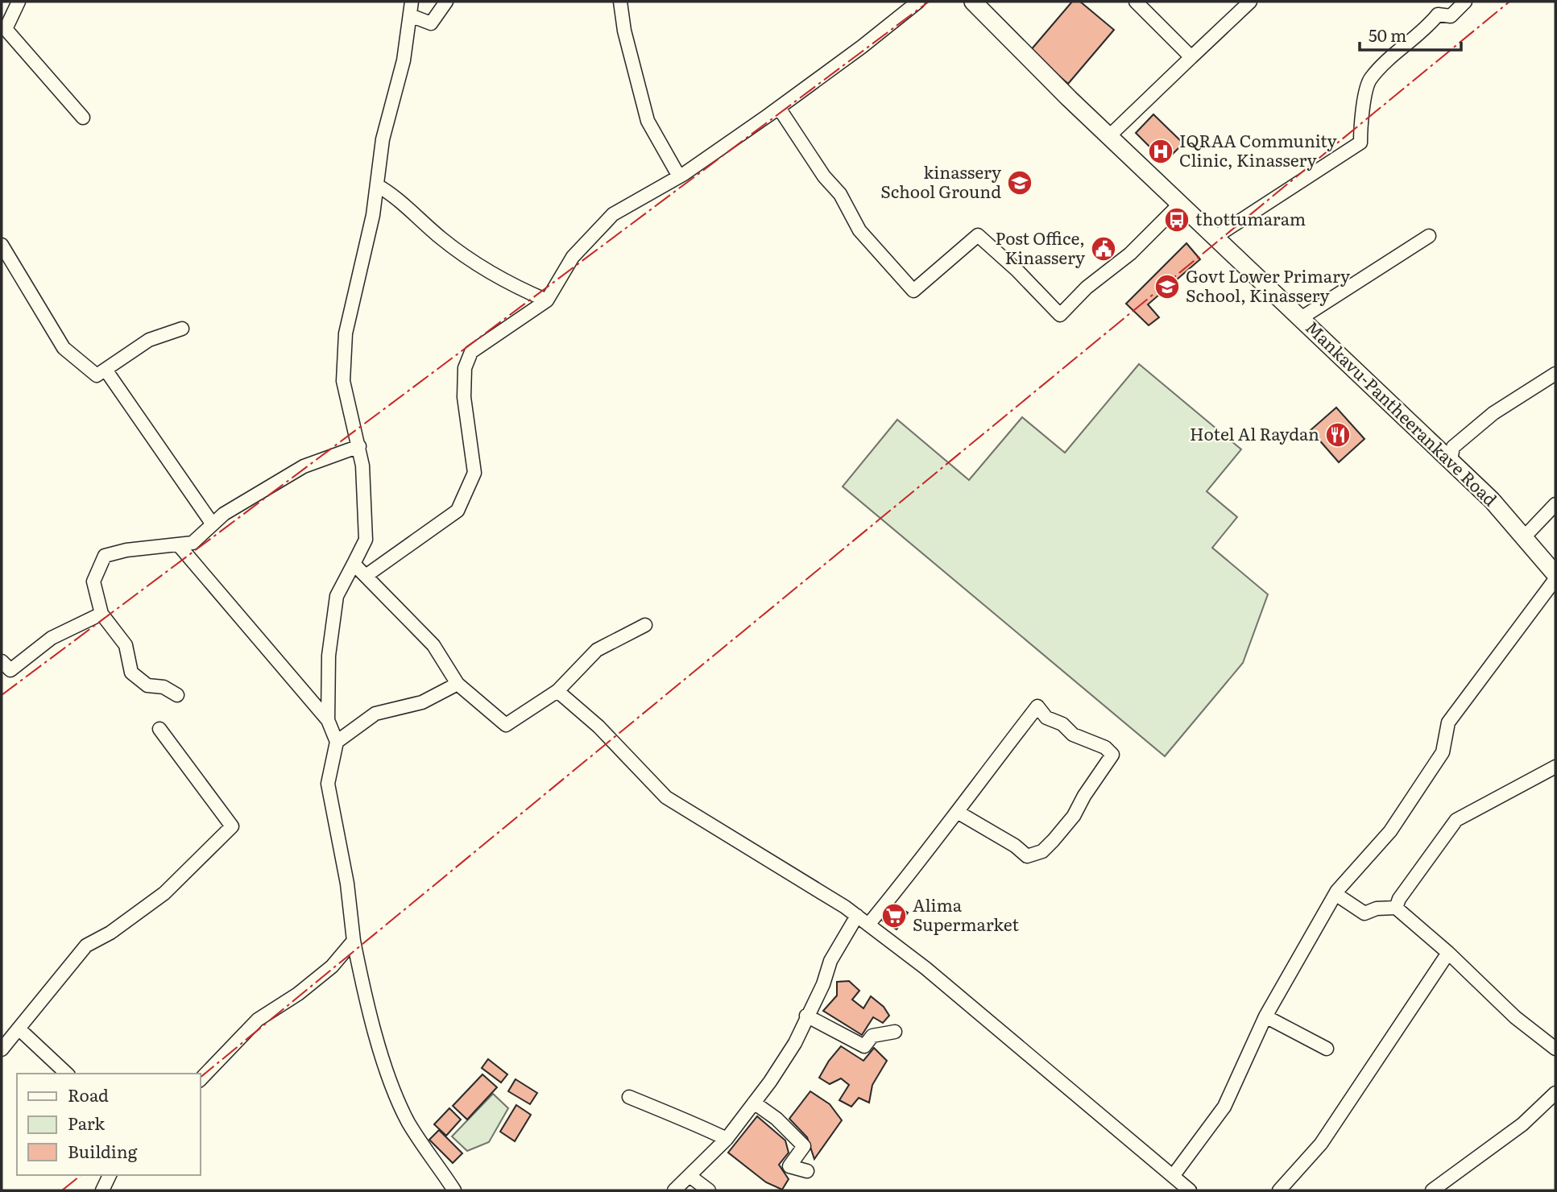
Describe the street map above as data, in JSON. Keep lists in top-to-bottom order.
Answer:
{
  "streets": {
    "main road": ["Mankavu-Pantheerankave Road"]
  },
  "places": {
    "hospital": ["IQRAA Community Clinic, Kinassery"],
    "school or university": ["kinassery School Ground", "Govt Lower Primary School, Kinassery"],
    "bus stop": ["thottumaram"],
    "public building": ["Post Office, Kinassery"],
    "restaurant": ["Hotel Al Raydan"],
    "supermarket": ["Alima Supermarket"]
  },
  "legend": ["Road", "Park", "Building"],
  "scale_bar": "50 m"
}
